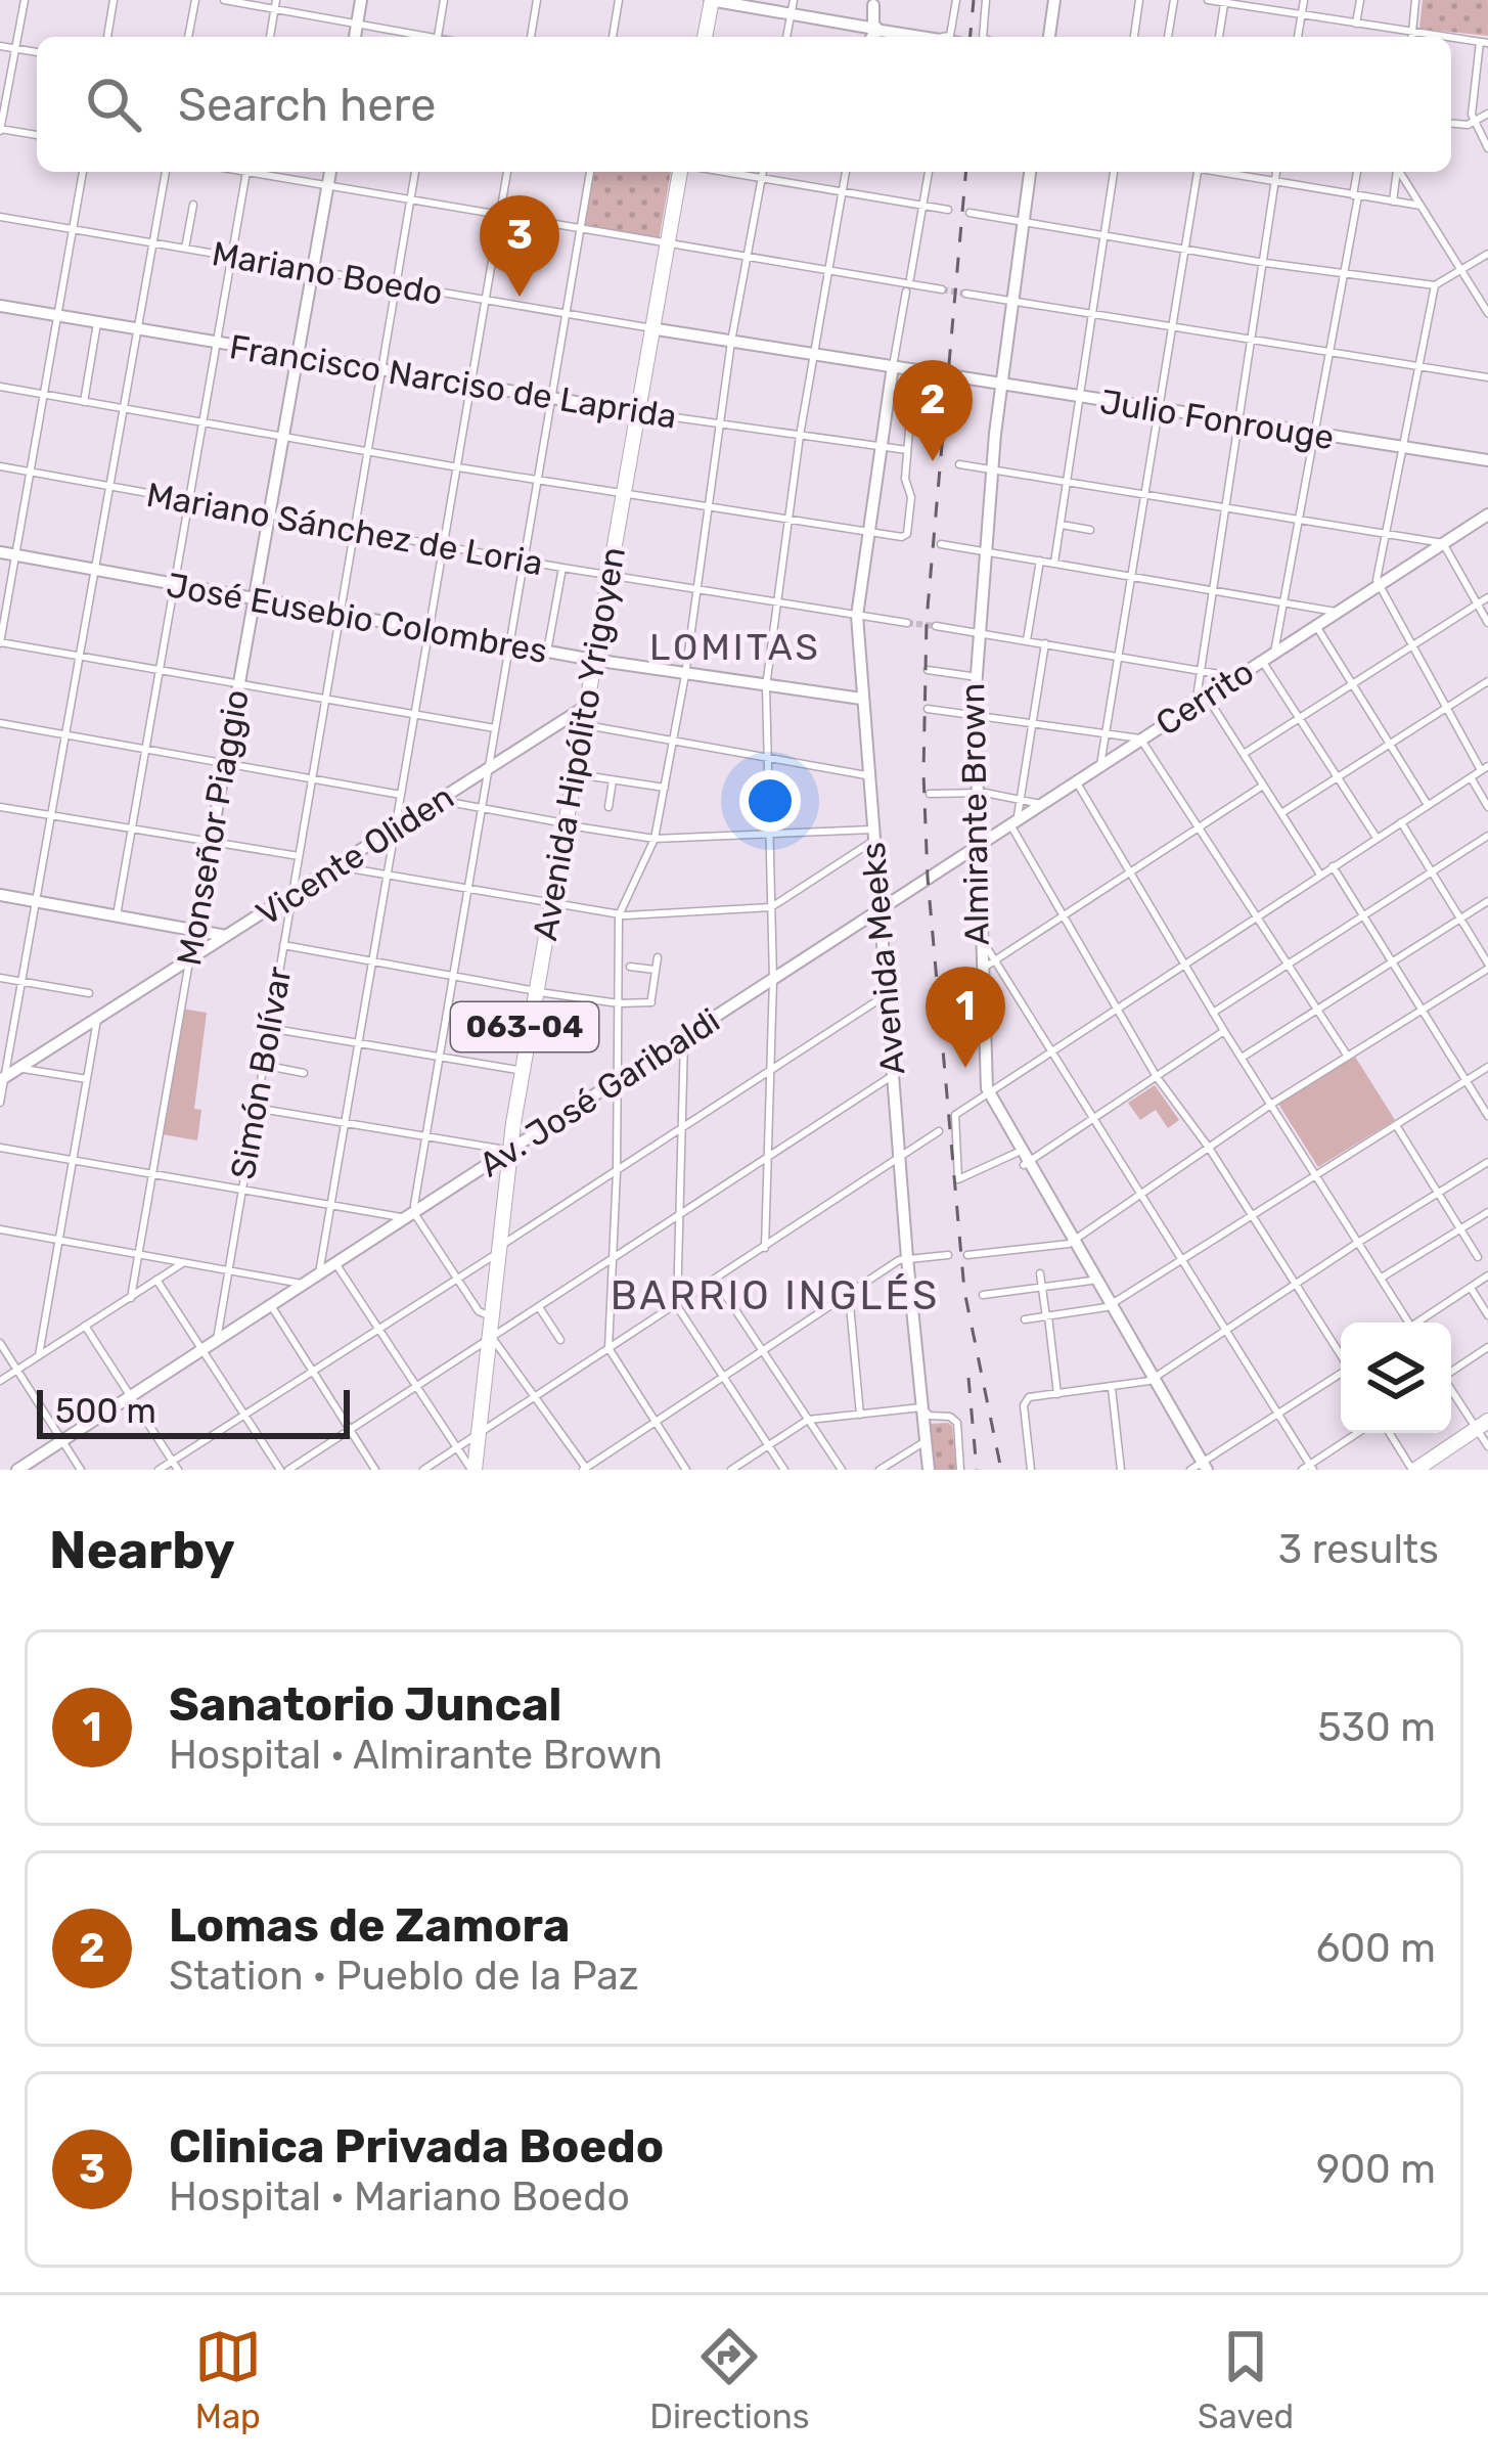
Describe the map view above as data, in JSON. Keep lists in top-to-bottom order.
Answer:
{
  "streets": {
    "main road": ["Avenida Hipólito Yrigoyen", "063-04"],
    "street": [
      "Mariano Boedo",
      "Francisco Narciso de Laprida",
      "Julio Fonrouge",
      "Mariano Sánchez de Loria",
      "José Eusebio Colombres",
      "Cerrito",
      "Almirante Brown",
      "Monseñor Piaggio",
      "Vicente Oliden",
      "Avenida Meeks",
      "Simón Bolívar",
      "Av. José Garibaldi"
    ]
  },
  "crossings": [
    ["Mariano Boedo", "Julio Fonrouge"],
    ["Mariano Boedo", "Avenida Hipólito Yrigoyen"],
    ["Mariano Boedo", "Monseñor Piaggio"],
    ["Mariano Boedo", "Avenida Meeks"],
    ["Mariano Boedo", "Simón Bolívar"],
    ["Francisco Narciso de Laprida", "Avenida Hipólito Yrigoyen"],
    ["Francisco Narciso de Laprida", "Monseñor Piaggio"],
    ["Francisco Narciso de Laprida", "Avenida Meeks"],
    ["Francisco Narciso de Laprida", "Simón Bolívar"],
    ["Julio Fonrouge", "Almirante Brown"],
    ["Mariano Sánchez de Loria", "Avenida Hipólito Yrigoyen"],
    ["Mariano Sánchez de Loria", "Monseñor Piaggio"],
    ["Mariano Sánchez de Loria", "Avenida Meeks"],
    ["Mariano Sánchez de Loria", "Simón Bolívar"],
    ["José Eusebio Colombres", "Avenida Hipólito Yrigoyen"],
    ["José Eusebio Colombres", "Monseñor Piaggio"],
    ["José Eusebio Colombres", "Avenida Meeks"],
    ["José Eusebio Colombres", "Simón Bolívar"],
    ["Cerrito", "Almirante Brown"],
    ["Cerrito", "Avenida Meeks"],
    ["Cerrito", "Av. José Garibaldi"],
    ["Avenida Hipólito Yrigoyen", "Vicente Oliden"],
    ["Avenida Hipólito Yrigoyen", "Av. José Garibaldi"],
    ["Monseñor Piaggio", "Vicente Oliden"],
    ["Vicente Oliden", "Simón Bolívar"],
    ["Avenida Meeks", "Av. José Garibaldi"],
    ["Simón Bolívar", "Av. José Garibaldi"]
  ],
  "districts": ["LOMITAS", "BARRIO INGLÉS"],
  "scale_bar": "500 m",
  "page": {
    "search": "Search here",
    "pins": ["3", "2", "1"],
    "scale": "500 m",
    "heading": ["Nearby", "3 results"],
    "list": [
      {
        "mark": "1",
        "name": "Sanatorio Juncal",
        "note": "Hospital · Almirante Brown",
        "value": "530 m"
      },
      {
        "mark": "2",
        "name": "Lomas de Zamora",
        "note": "Station · Pueblo de la Paz",
        "value": "600 m"
      },
      {
        "mark": "3",
        "name": "Clinica Privada Boedo",
        "note": "Hospital · Mariano Boedo",
        "value": "900 m"
      }
    ],
    "nav": ["Map", "Directions", "Saved"]
  }
}
